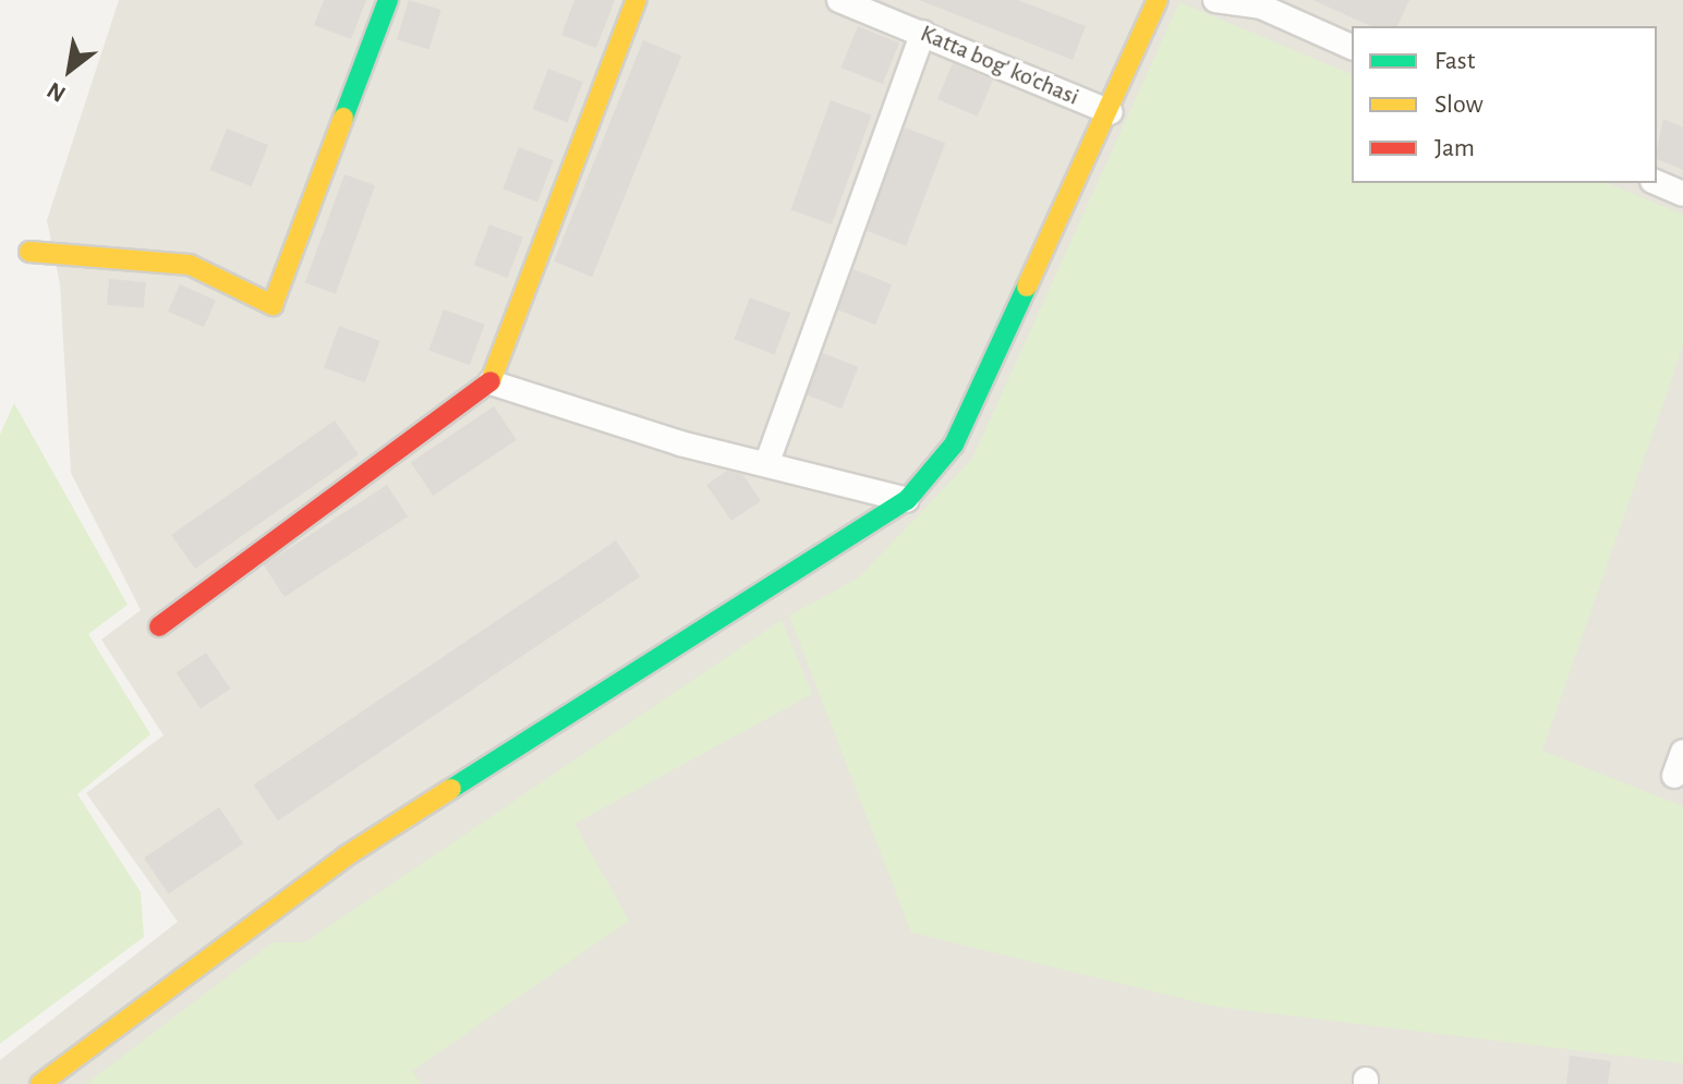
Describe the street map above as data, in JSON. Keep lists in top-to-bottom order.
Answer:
{
  "streets": {
    "street": ["Katta bog' ko'chasi"]
  },
  "legend": ["Fast", "Slow", "Jam"],
  "north": "bottom left"
}
